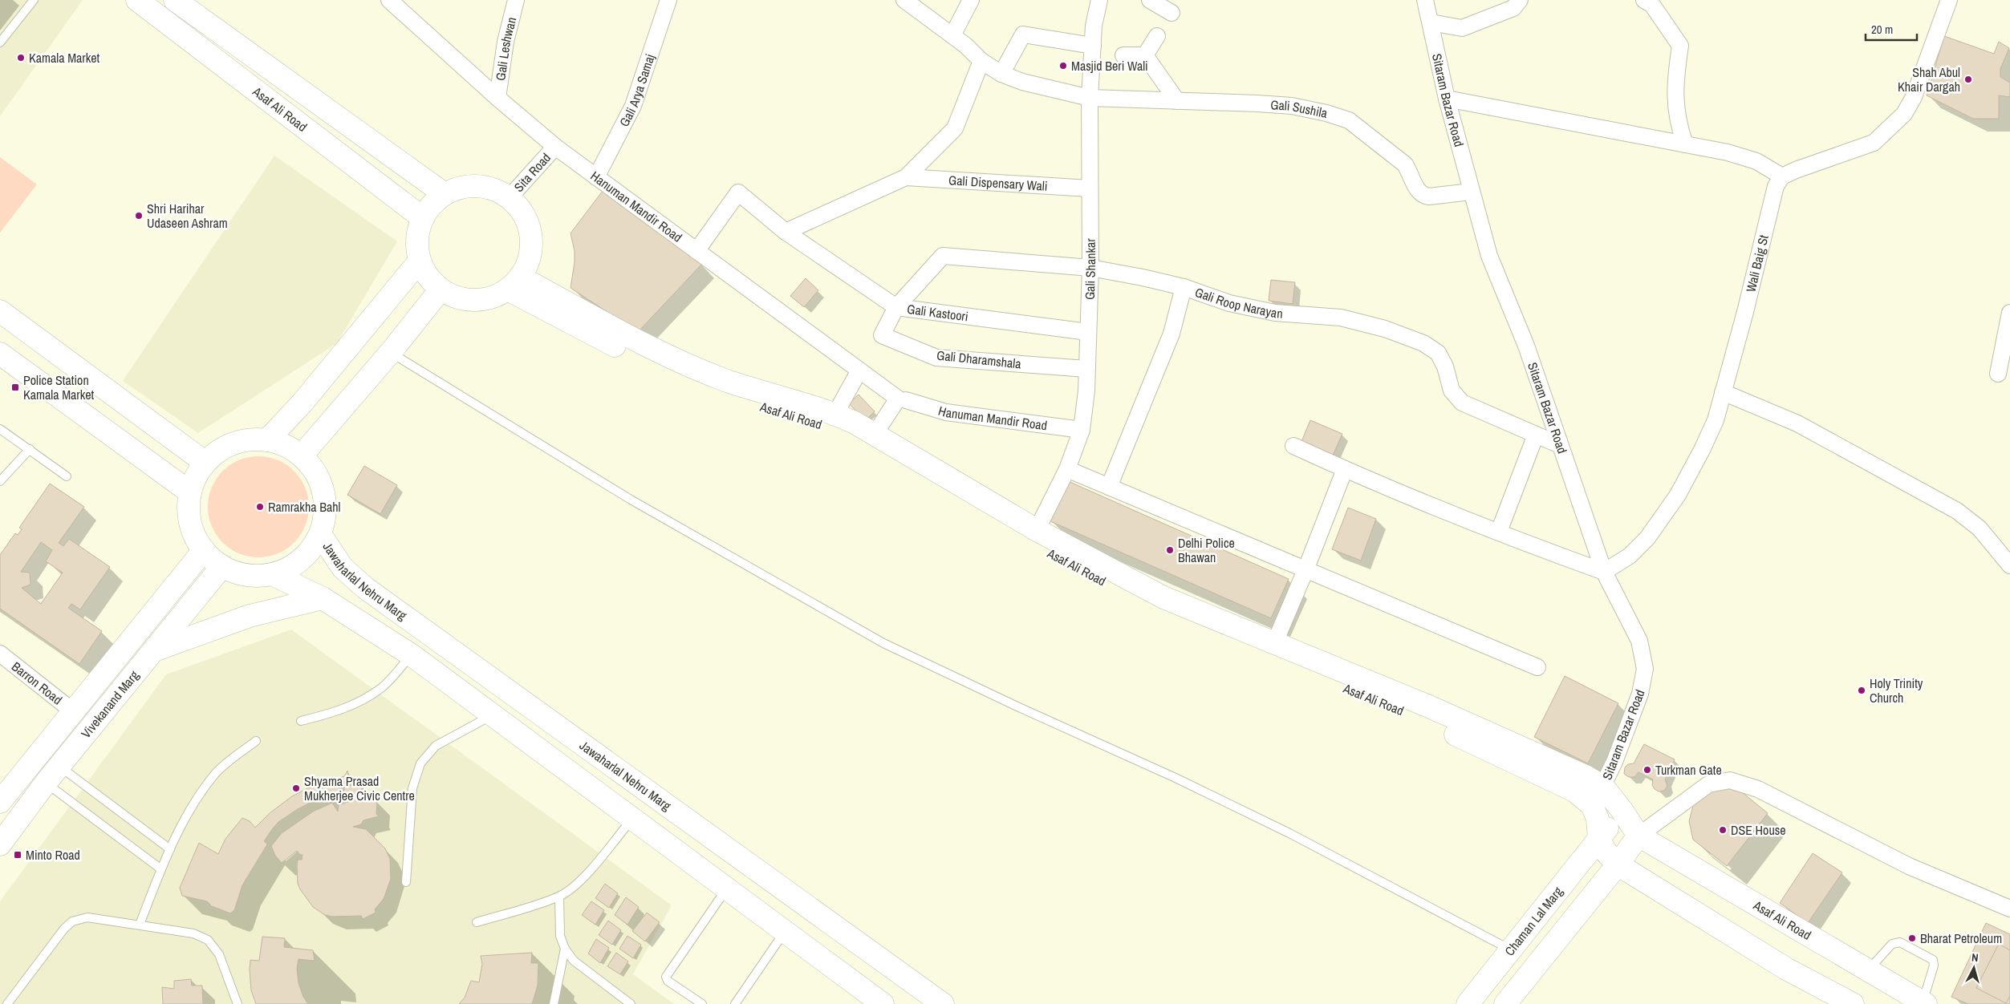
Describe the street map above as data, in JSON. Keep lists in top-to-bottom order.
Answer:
{
  "streets": {
    "main road": [
      "Asaf Ali Road",
      "Jawaharlal Nehru Marg",
      "Vivekanand Marg",
      "Chaman Lal Marg"
    ],
    "street": [
      "Gali Leshwan",
      "Gali Arya Samaj",
      "Sitaram Bazar Road",
      "Gali Sushila",
      "Sita Road",
      "Gali Dispensary Wali",
      "Hanuman Mandir Road",
      "Wali Baig St",
      "Gali Shankar",
      "Gali Roop Narayan",
      "Gali Kastoori",
      "Gali Dharamshala",
      "Barron Road"
    ]
  },
  "crossings": [
    ["Gali Leshwan", "Hanuman Mandir Road"],
    ["Gali Arya Samaj", "Hanuman Mandir Road"],
    ["Sitaram Bazar Road", "Asaf Ali Road"],
    ["Sitaram Bazar Road", "Gali Sushila"],
    ["Sitaram Bazar Road", "Wali Baig St"],
    ["Sitaram Bazar Road", "Gali Roop Narayan"],
    ["Asaf Ali Road", "Sita Road"],
    ["Asaf Ali Road", "Gali Shankar"],
    ["Gali Sushila", "Gali Shankar"],
    ["Sita Road", "Hanuman Mandir Road"],
    ["Gali Dispensary Wali", "Gali Shankar"],
    ["Hanuman Mandir Road", "Gali Shankar"],
    ["Hanuman Mandir Road", "Gali Kastoori"],
    ["Gali Shankar", "Gali Roop Narayan"],
    ["Gali Shankar", "Gali Kastoori"],
    ["Gali Shankar", "Gali Dharamshala"],
    ["Gali Roop Narayan", "Gali Kastoori"],
    ["Gali Roop Narayan", "Gali Dharamshala"],
    ["Gali Kastoori", "Gali Dharamshala"],
    ["Jawaharlal Nehru Marg", "Vivekanand Marg"],
    ["Barron Road", "Vivekanand Marg"]
  ],
  "places": {
    "other": [
      "Kamala Market",
      "Masjid Beri Wali",
      "Shah Abul Khair Dargah",
      "Shri Harihar Udaseen Ashram",
      "Ramrakha Bahl",
      "Delhi Police Bhawan",
      "Holy Trinity Church",
      "Turkman Gate",
      "Shyama Prasad Mukherjee Civic Centre",
      "DSE House",
      "Bharat Petroleum"
    ],
    "transit": ["Police Station Kamala Market", "Minto Road"]
  },
  "scale_bar": "20 m",
  "north": "top"
}
